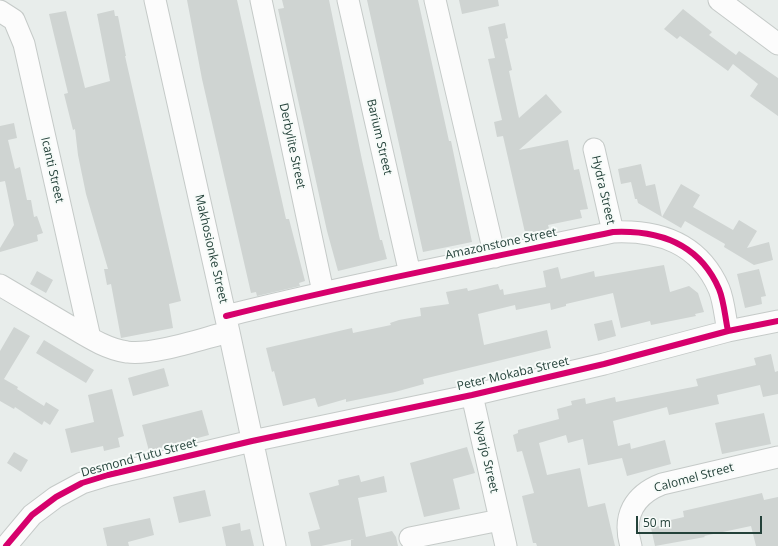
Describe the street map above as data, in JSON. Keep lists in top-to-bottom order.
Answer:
{
  "streets": {
    "street": [
      "Barium Street",
      "Derbylite Street",
      "Icanti Street",
      "Hydra Street",
      "Amazonstone Street",
      "Makhosionke Street",
      "Peter Mokaba Street",
      "Nyarjo Street",
      "Desmond Tutu Street",
      "Calomel Street"
    ]
  },
  "crossings": [
    ["Barium Street", "Amazonstone Street"],
    ["Derbylite Street", "Amazonstone Street"],
    ["Hydra Street", "Amazonstone Street"],
    ["Amazonstone Street", "Makhosionke Street"],
    ["Amazonstone Street", "Peter Mokaba Street"],
    ["Makhosionke Street", "Peter Mokaba Street"],
    ["Makhosionke Street", "Desmond Tutu Street"],
    ["Peter Mokaba Street", "Nyarjo Street"],
    ["Peter Mokaba Street", "Desmond Tutu Street"]
  ],
  "scale_bar": "50 m"
}
